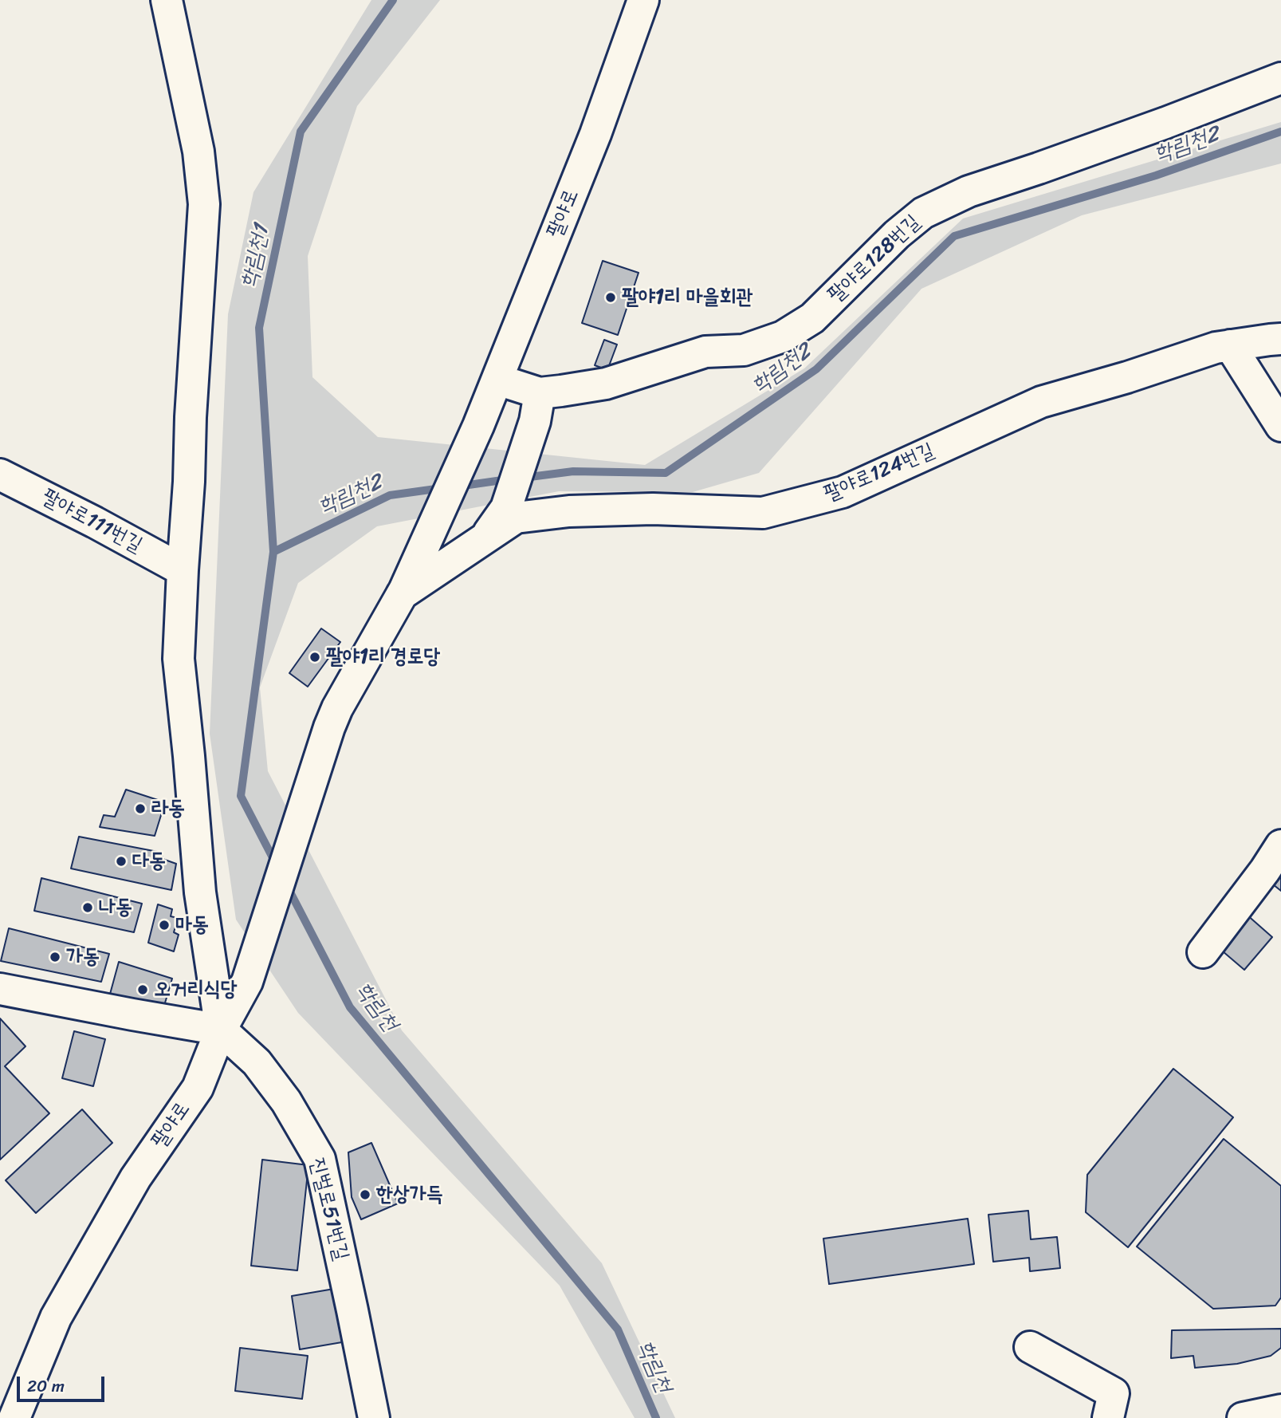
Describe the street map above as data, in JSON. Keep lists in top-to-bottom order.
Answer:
{
  "streets": {
    "street": [
      "팔야로",
      "팔야로128번길",
      "팔야로124번길",
      "팔야로111번길",
      "진벌로51번길"
    ]
  },
  "crossings": [
    ["팔야로", "팔야로128번길"],
    ["팔야로", "팔야로124번길"],
    ["팔야로", "진벌로51번길"]
  ],
  "water": ["학림천2", "학림천1", "학림천"],
  "places": [
    "팔야1리 마을회관",
    "팔야1리 경로당",
    "라동",
    "다동",
    "나동",
    "마동",
    "가동",
    "오거리식당",
    "한상가득"
  ],
  "scale_bar": "20 m"
}
